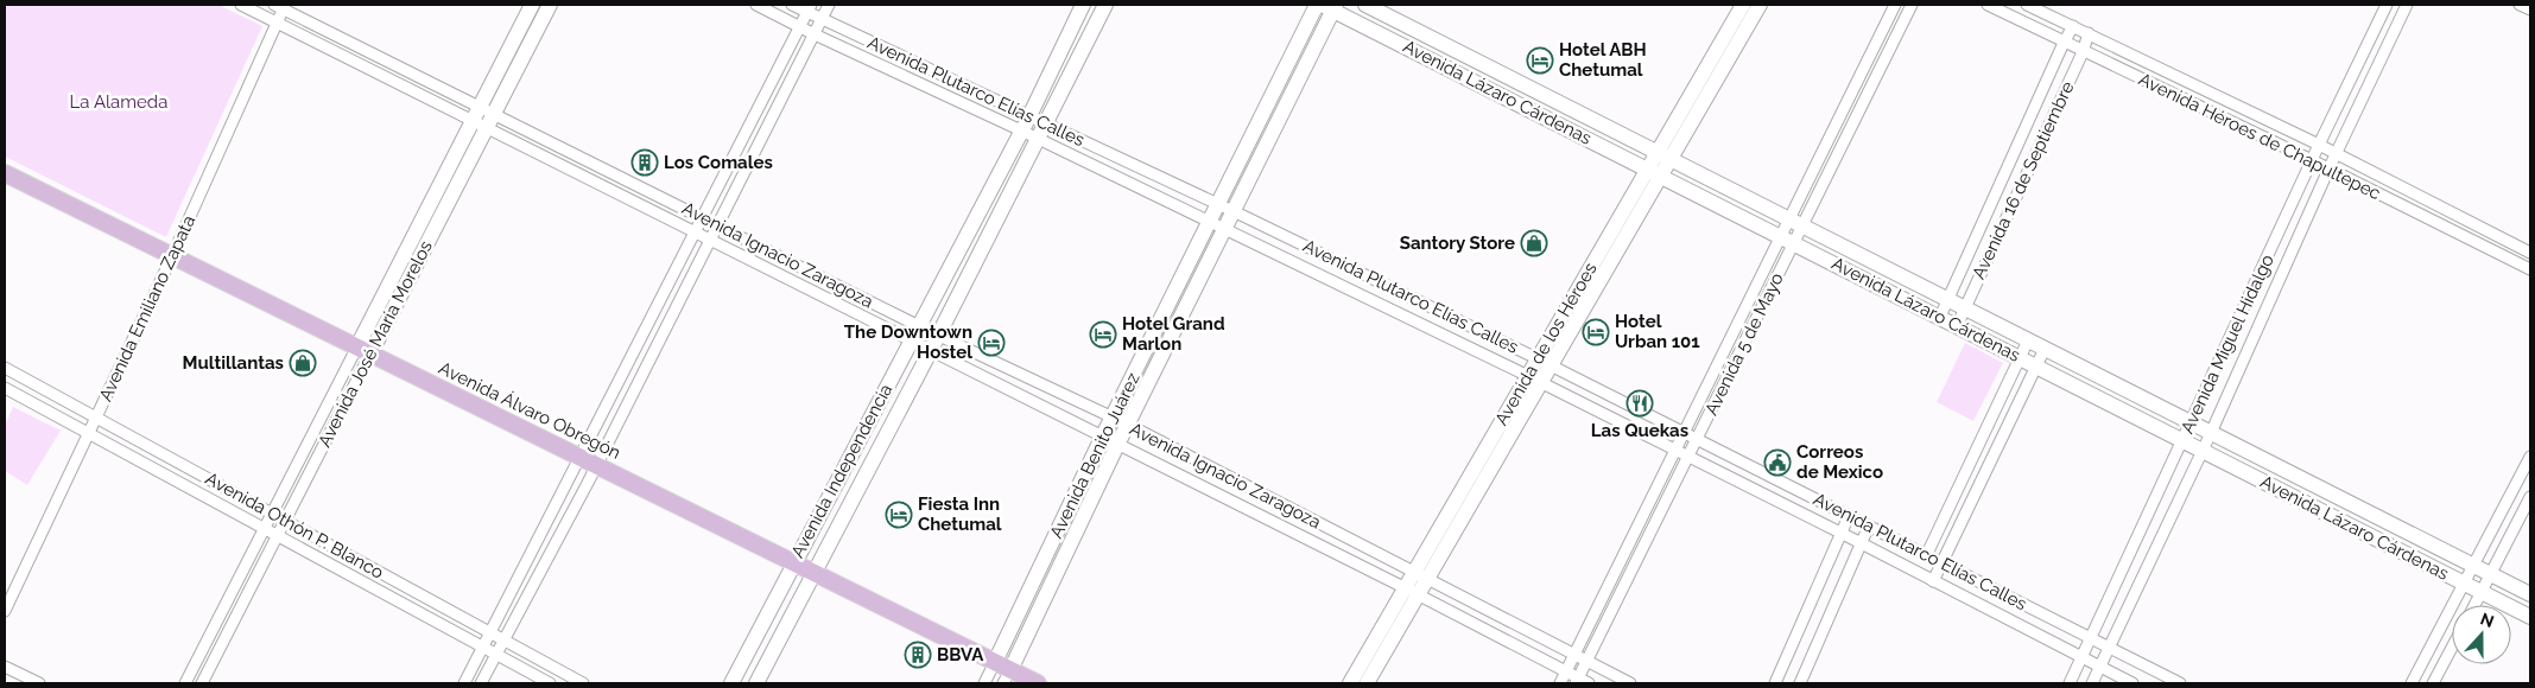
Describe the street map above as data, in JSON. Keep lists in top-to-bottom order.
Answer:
{
  "streets": {
    "main road": [
      "Avenida Lázaro Cárdenas",
      "Avenida José María Morelos",
      "Avenida de los Héroes",
      "Avenida Álvaro Obregón",
      "Avenida Benito Juárez",
      "Avenida Independencia"
    ],
    "street": [
      "Avenida Plutarco Elías Calles",
      "Avenida Héroes de Chapultepec",
      "Avenida 16 de Septiembre",
      "Avenida Ignacio Zaragoza",
      "Avenida Emiliano Zapata",
      "Avenida 5 de Mayo",
      "Avenida Miguel Hidalgo",
      "Avenida Othón P. Blanco"
    ]
  },
  "crossings": [
    ["Avenida Plutarco Elías Calles", "Avenida de los Héroes"],
    ["Avenida Plutarco Elías Calles", "Avenida 5 de Mayo"],
    ["Avenida Plutarco Elías Calles", "Avenida Miguel Hidalgo"],
    ["Avenida Plutarco Elías Calles", "Avenida Benito Juárez"],
    ["Avenida Plutarco Elías Calles", "Avenida Independencia"],
    ["Avenida Lázaro Cárdenas", "Avenida 16 de Septiembre"],
    ["Avenida Lázaro Cárdenas", "Avenida de los Héroes"],
    ["Avenida Lázaro Cárdenas", "Avenida 5 de Mayo"],
    ["Avenida Lázaro Cárdenas", "Avenida Miguel Hidalgo"],
    ["Avenida Lázaro Cárdenas", "Avenida Benito Juárez"],
    ["Avenida Héroes de Chapultepec", "Avenida 16 de Septiembre"],
    ["Avenida Héroes de Chapultepec", "Avenida Miguel Hidalgo"],
    ["Avenida Ignacio Zaragoza", "Avenida Emiliano Zapata"],
    ["Avenida Ignacio Zaragoza", "Avenida José María Morelos"],
    ["Avenida Ignacio Zaragoza", "Avenida de los Héroes"],
    ["Avenida Ignacio Zaragoza", "Avenida 5 de Mayo"],
    ["Avenida Ignacio Zaragoza", "Avenida Benito Juárez"],
    ["Avenida Ignacio Zaragoza", "Avenida Independencia"],
    ["Avenida Emiliano Zapata", "Avenida Álvaro Obregón"],
    ["Avenida Emiliano Zapata", "Avenida Othón P. Blanco"],
    ["Avenida José María Morelos", "Avenida Álvaro Obregón"],
    ["Avenida José María Morelos", "Avenida Othón P. Blanco"],
    ["Avenida Álvaro Obregón", "Avenida Benito Juárez"],
    ["Avenida Álvaro Obregón", "Avenida Independencia"]
  ],
  "parks": ["La Alameda"],
  "places": {
    "hotel": [
      "Hotel ABH Chetumal",
      "Hotel Urban 101",
      "Hotel Grand Marlon",
      "The Downtown Hostel",
      "Fiesta Inn Chetumal"
    ],
    "building": ["Los Comales", "BBVA"],
    "shop": ["Santory Store", "Multillantas"],
    "restaurant": ["Las Quekas"],
    "public building": ["Correos de Mexico"]
  },
  "north": "top"
}
